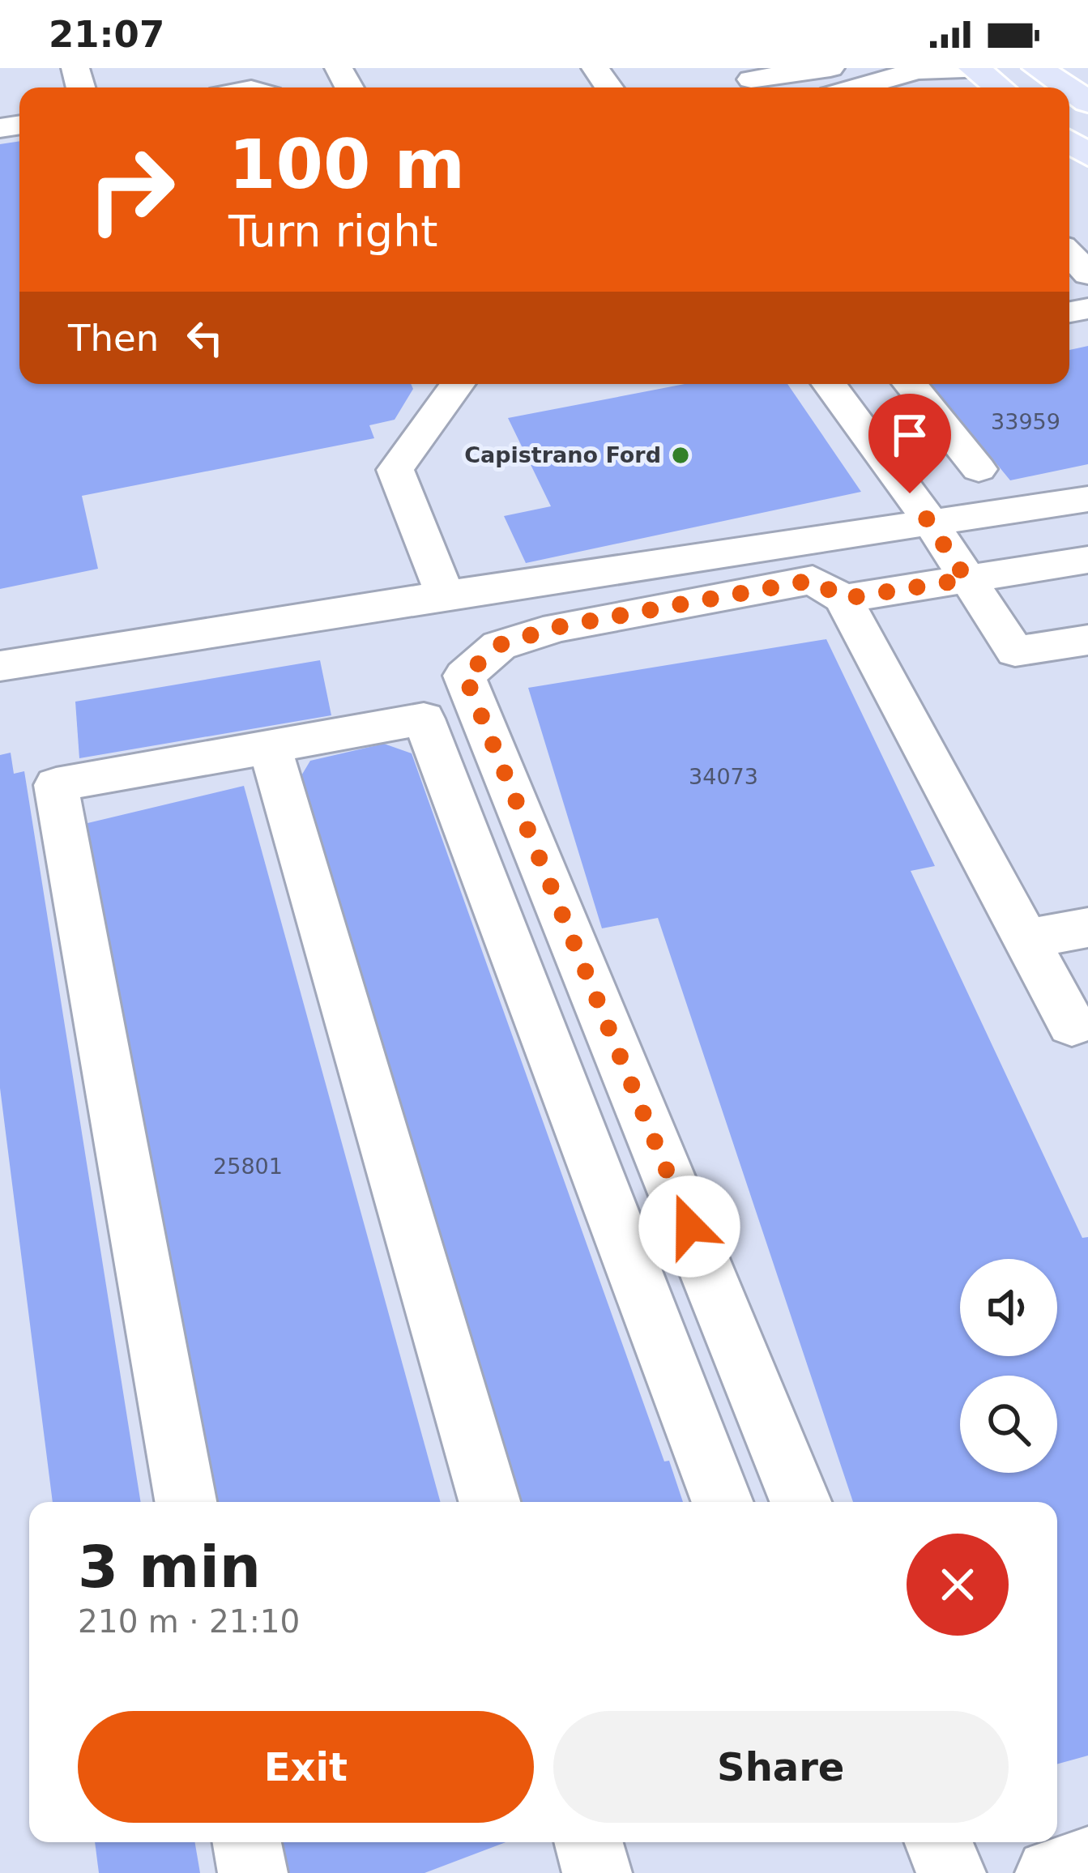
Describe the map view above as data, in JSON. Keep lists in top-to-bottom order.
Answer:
{
  "places": ["Capistrano Ford"],
  "house_numbers": ["33959", "34073", "25801"],
  "page": {
    "status": "21:07",
    "turn": ["100 m", "Turn right"],
    "then": "Then",
    "heading": ["3 min", "210 m · 21:10"],
    "buttons": ["Exit", "Share"]
  }
}
